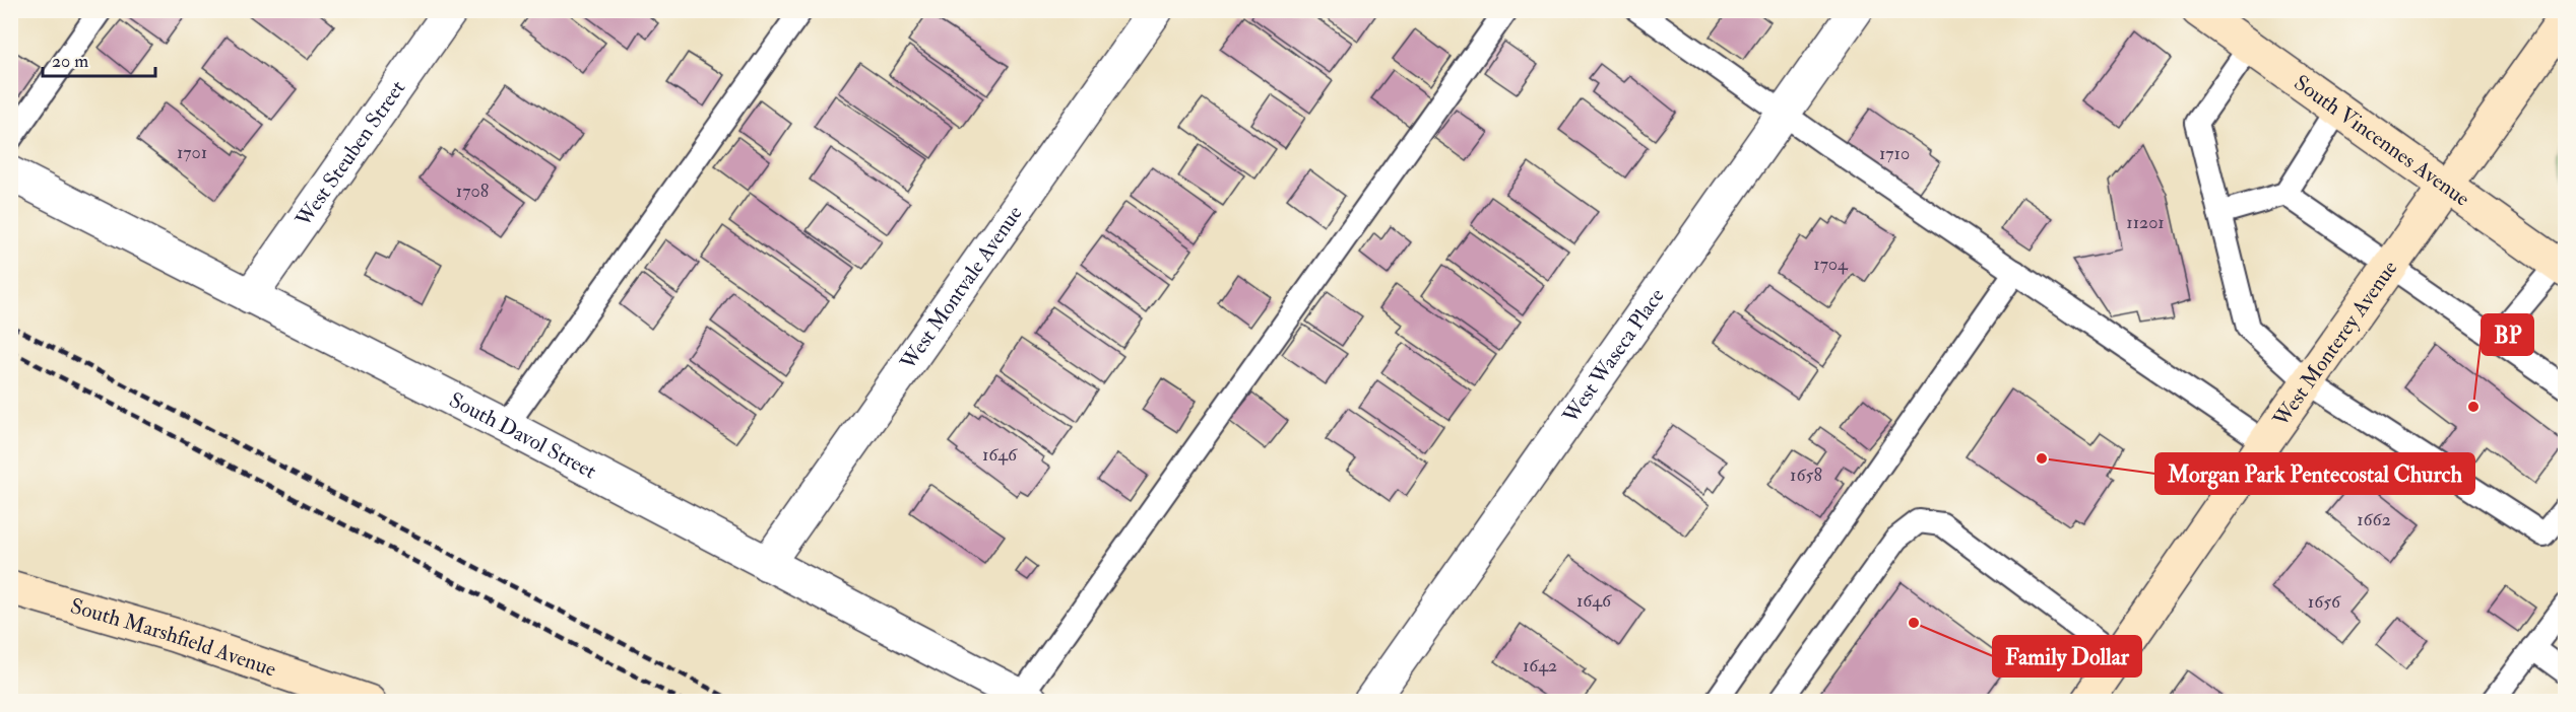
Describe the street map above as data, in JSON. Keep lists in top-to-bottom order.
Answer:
{
  "streets": {
    "main road": ["South Vincennes Avenue", "West Monterey Avenue", "South Marshfield Avenue"],
    "street": [
      "West Steuben Street",
      "West Montvale Avenue",
      "West Waseca Place",
      "South Davol Street"
    ]
  },
  "crossings": [
    ["South Vincennes Avenue", "West Monterey Avenue"],
    ["West Steuben Street", "South Davol Street"],
    ["West Montvale Avenue", "South Davol Street"]
  ],
  "places": ["BP", "Morgan Park Pentecostal Church", "Family Dollar"],
  "house_numbers": [
    "1701",
    "1710",
    "1708",
    "11201",
    "1704",
    "1646",
    "1658",
    "1662",
    "1646",
    "1656",
    "1642"
  ],
  "scale_bar": "20 m"
}
